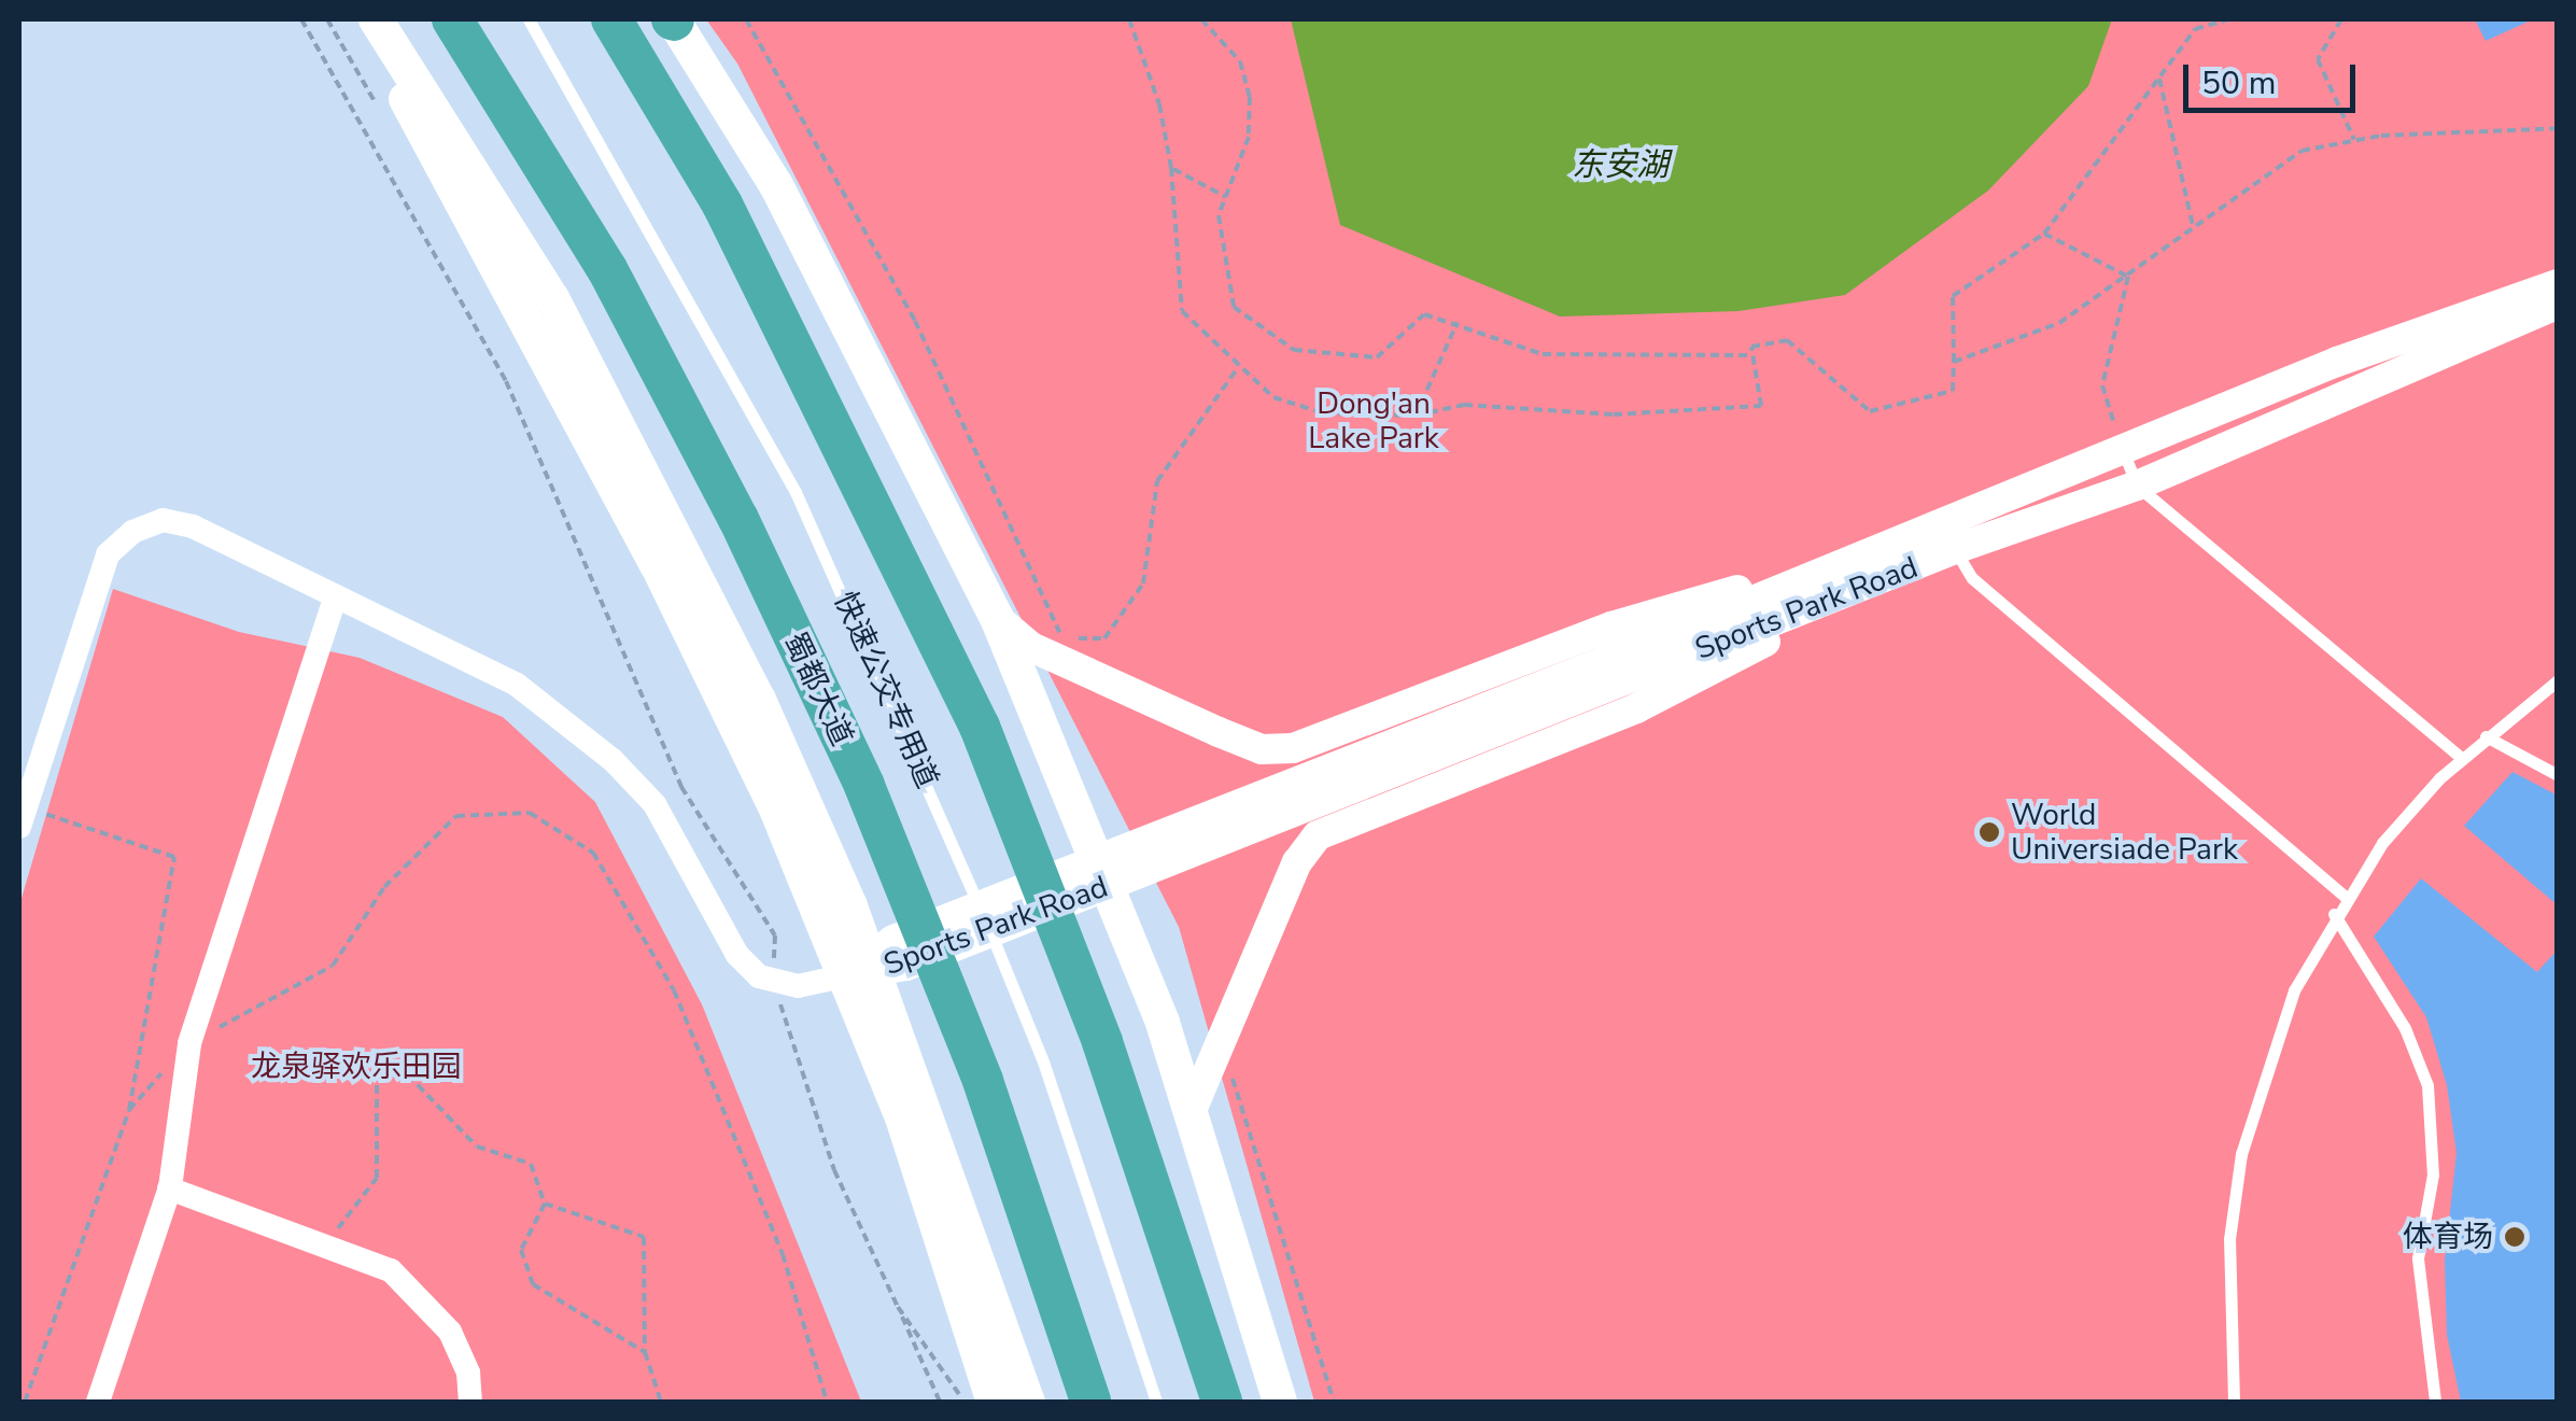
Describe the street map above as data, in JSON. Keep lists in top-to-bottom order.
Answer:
{
  "streets": {
    "highway": ["蜀都大道"],
    "street": ["Sports Park Road"],
    "lane": ["快速公交专用道"]
  },
  "water": ["东安湖"],
  "parks": ["Dong'an Lake Park", "龙泉驿欢乐田园"],
  "places": ["World Universiade Park", "体育场"],
  "scale_bar": "50 m"
}
